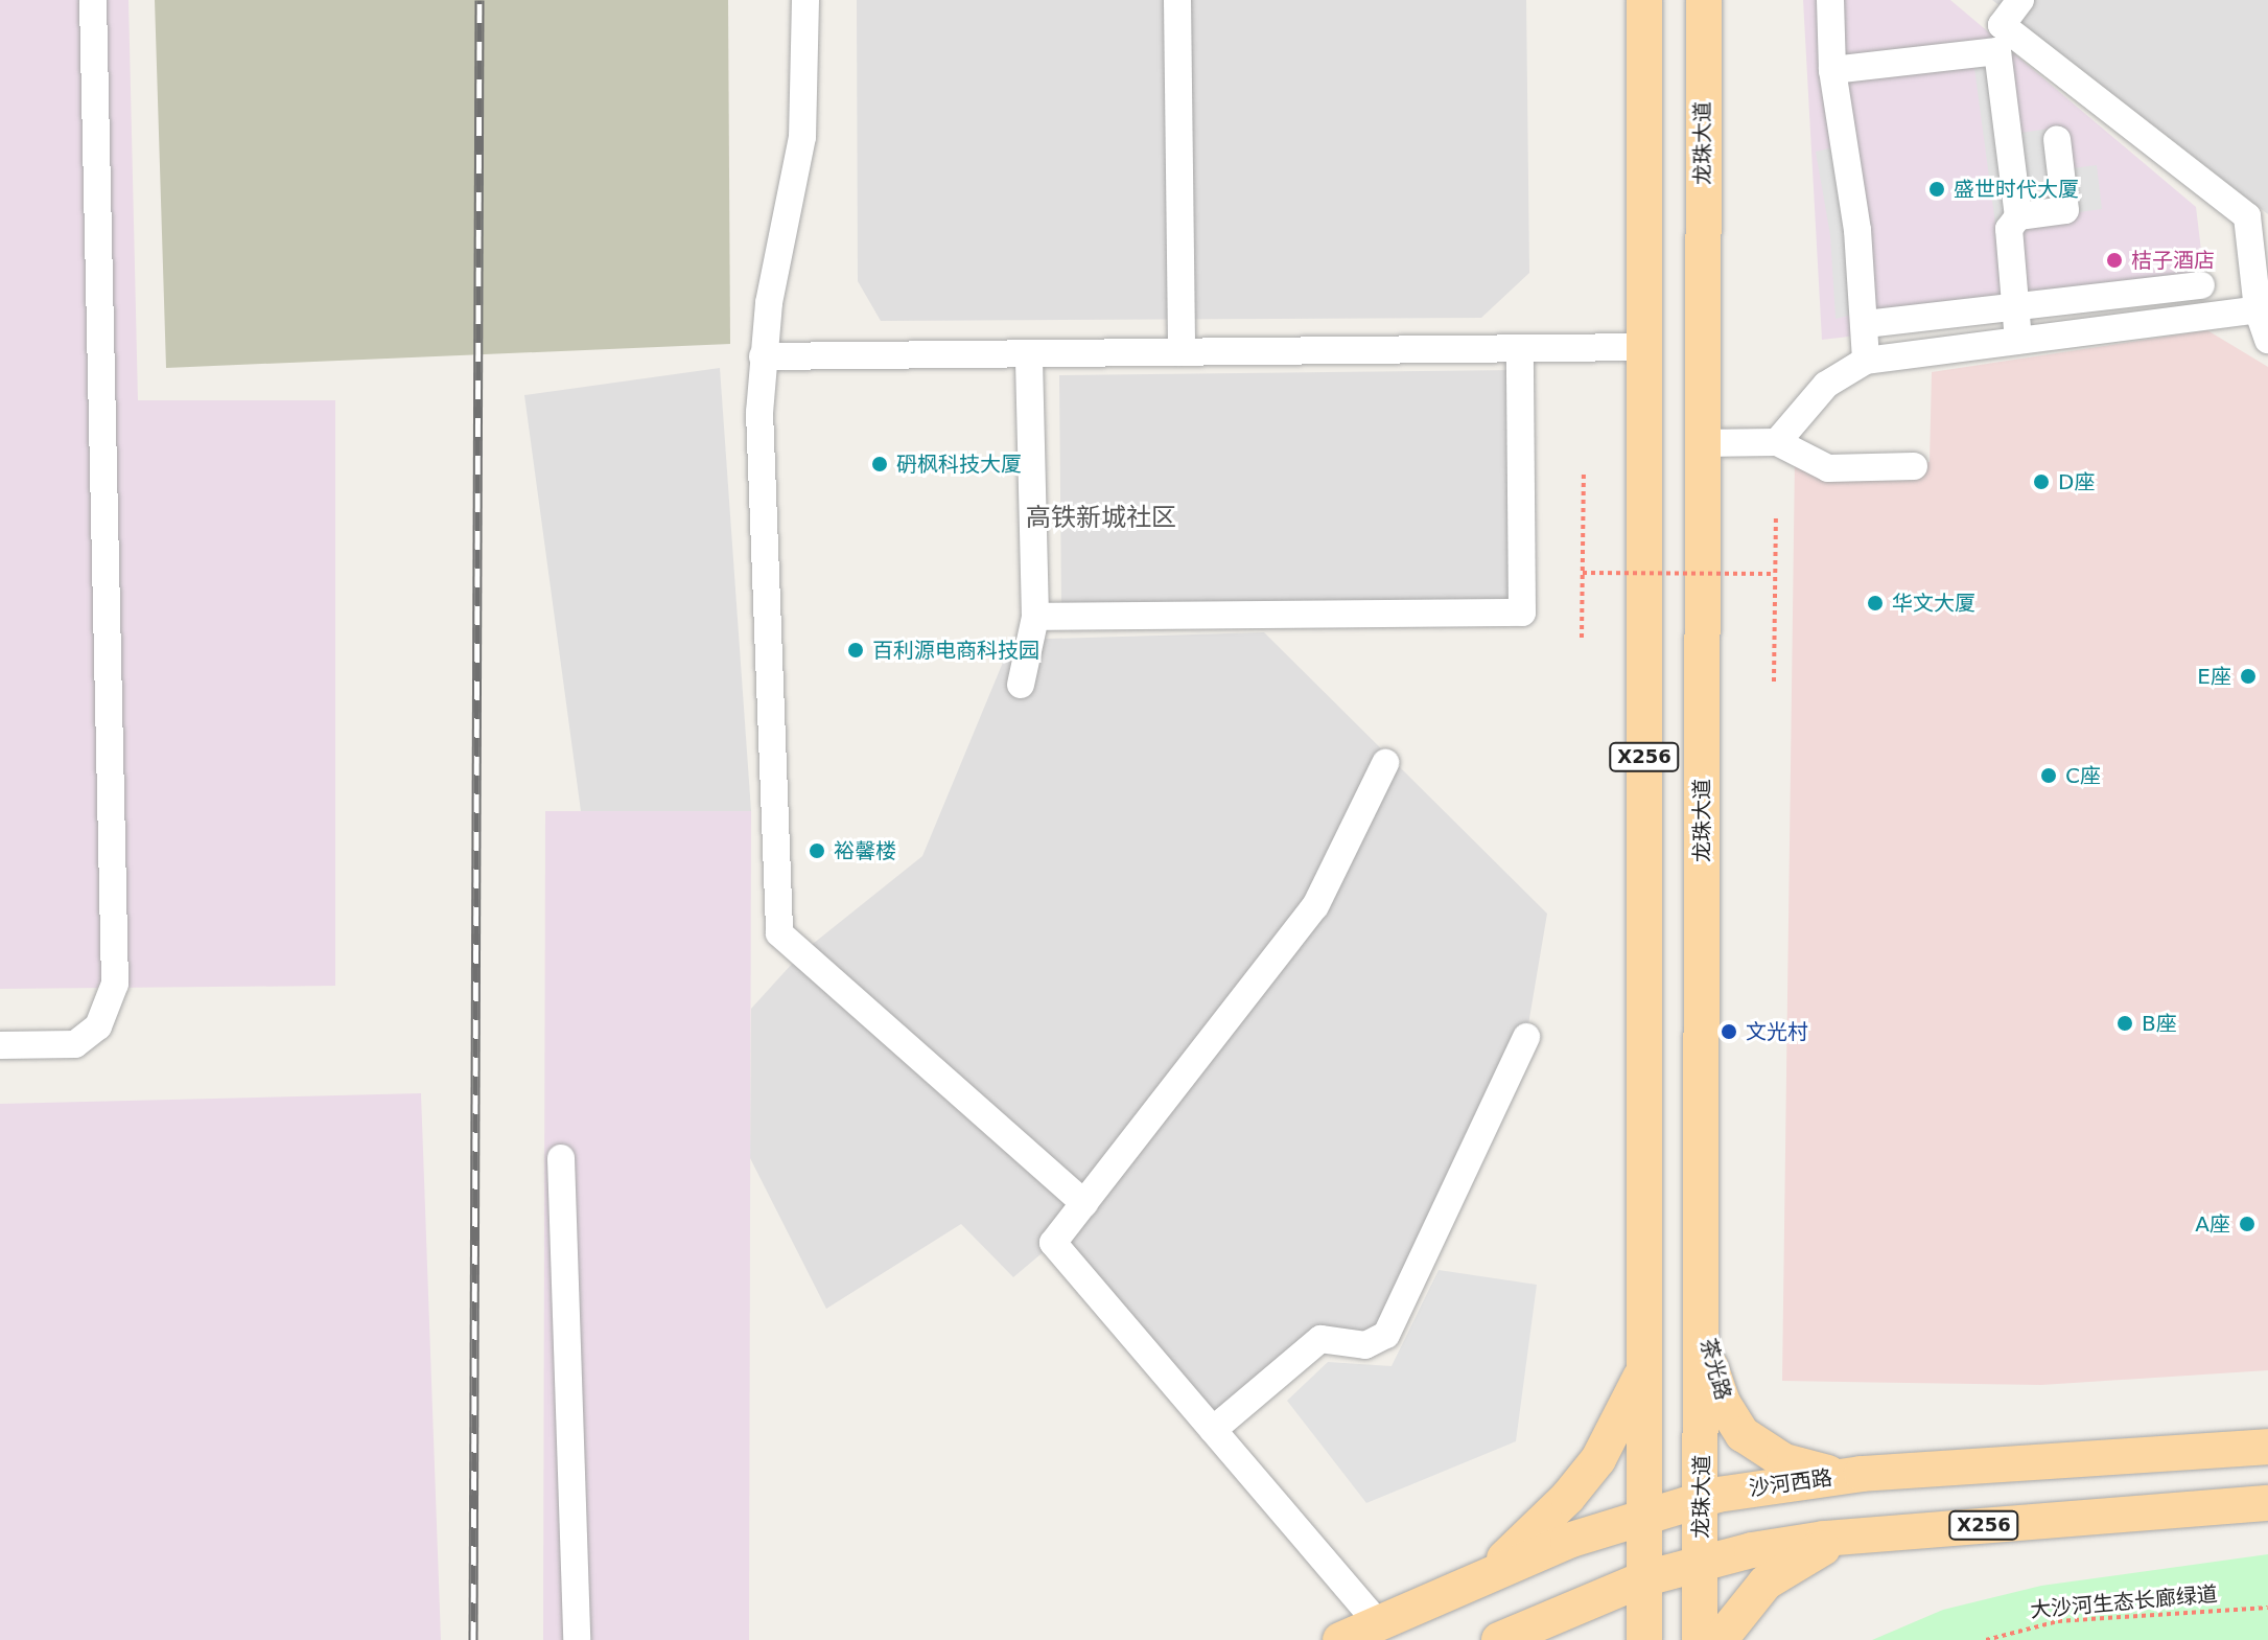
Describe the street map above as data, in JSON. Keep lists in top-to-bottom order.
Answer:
{
  "streets": {
    "main road": [
      "龙珠大道",
      "X256",
      "茶光路",
      "沙河西路"
    ],
    "path": ["大沙河生态长廊绿道"]
  },
  "crossings": [
    ["龙珠大道", "X256"],
    ["龙珠大道", "茶光路"],
    ["龙珠大道", "沙河西路"],
    ["X256", "沙河西路"],
    ["茶光路", "沙河西路"]
  ],
  "districts": ["高铁新城社区"],
  "places": [
    "盛世时代大厦",
    "桔子酒店",
    "砃枫科技大厦",
    "D座",
    "华文大厦",
    "百利源电商科技园",
    "E座",
    "C座",
    "裕馨楼",
    "B座",
    "文光村",
    "A座"
  ]
}
